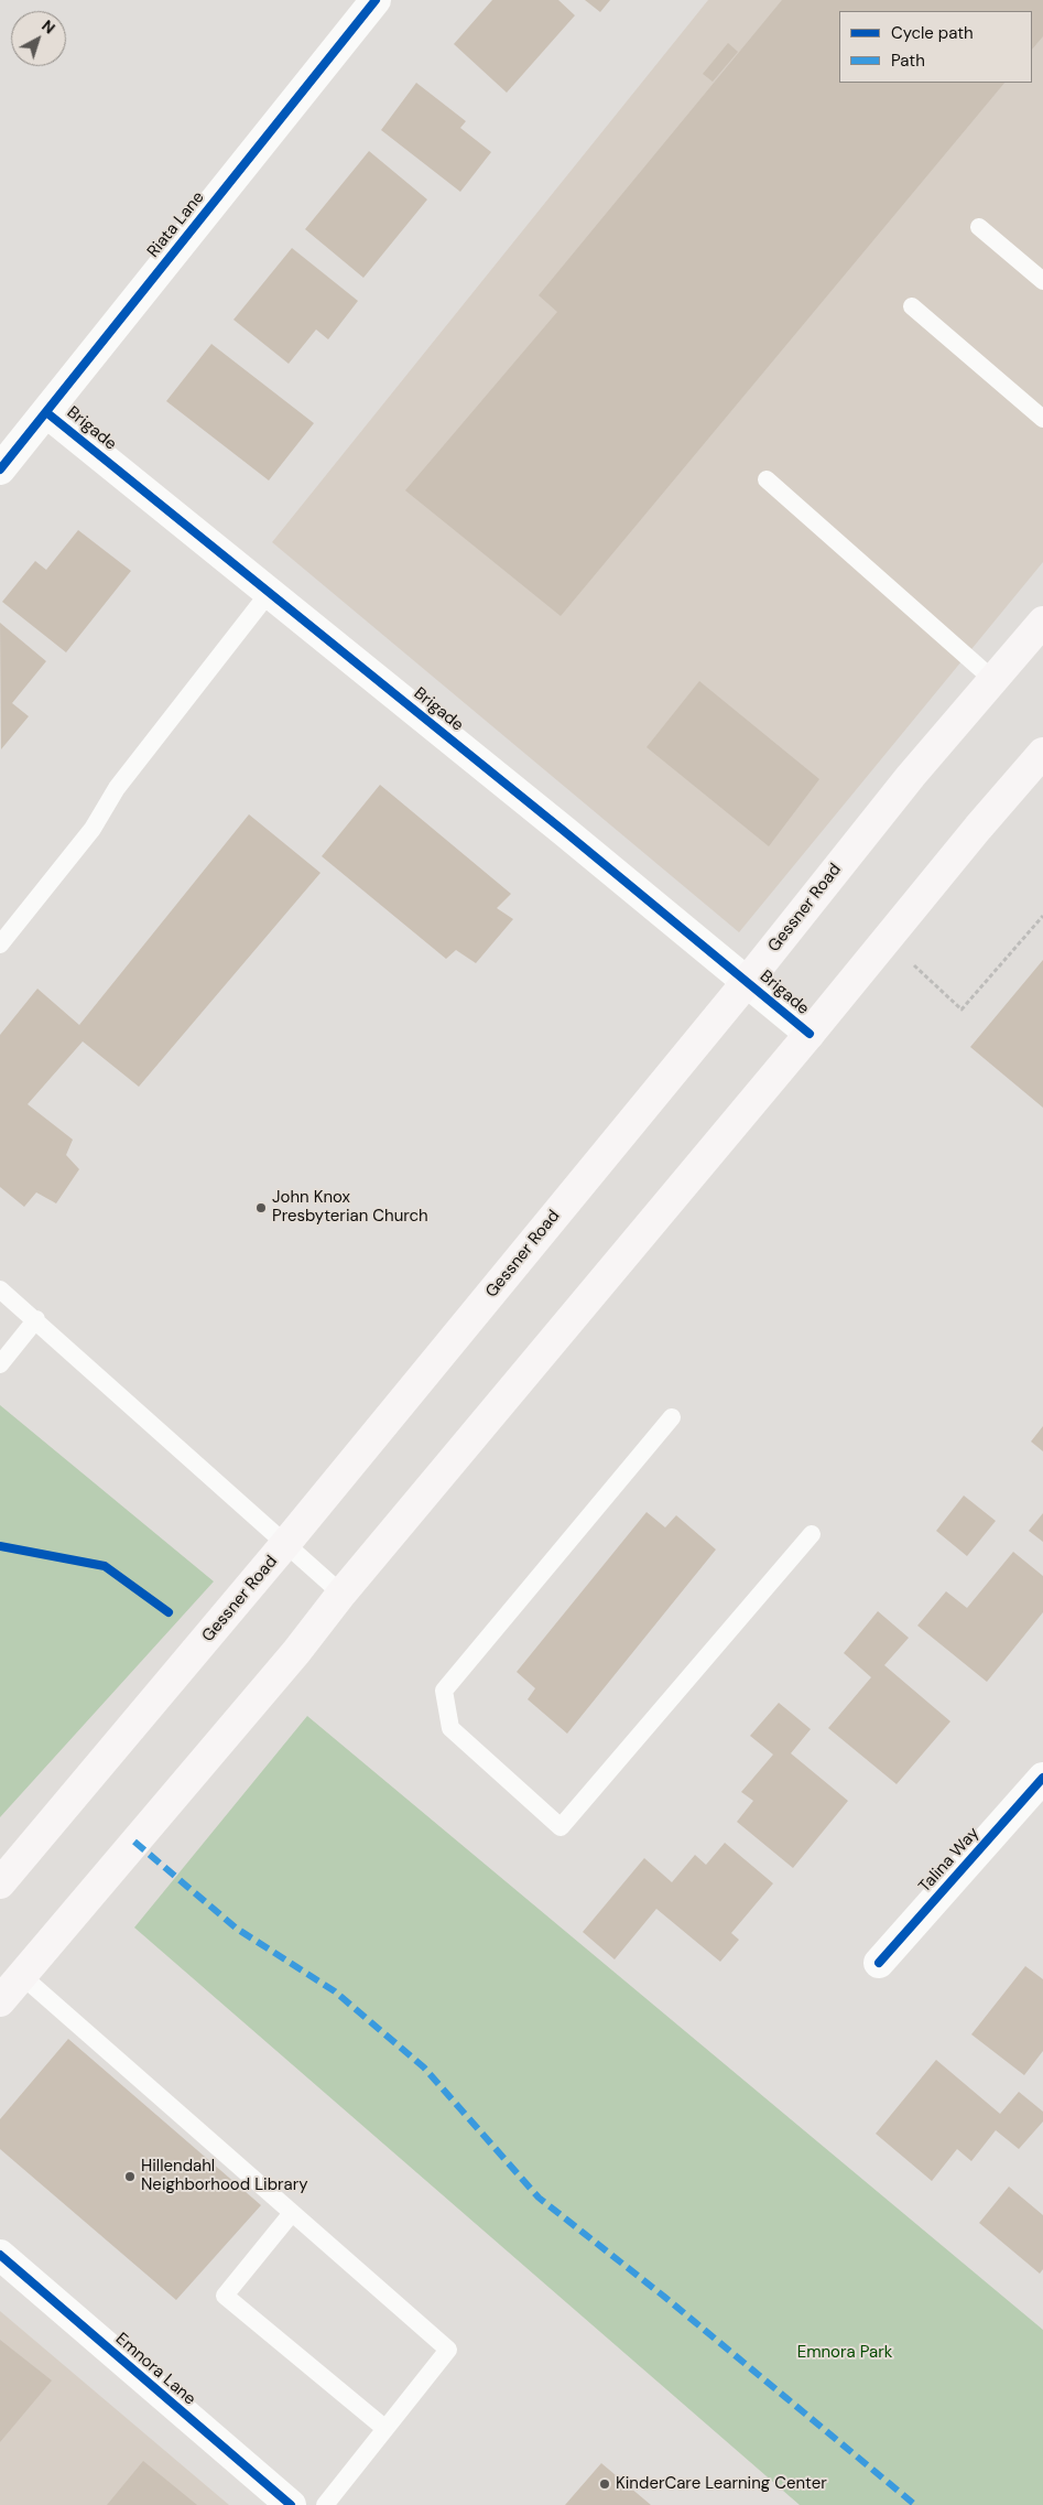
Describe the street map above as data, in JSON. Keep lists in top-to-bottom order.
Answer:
{
  "streets": {
    "main road": ["Gessner Road"],
    "street": [
      "Riata Lane",
      "Brigade",
      "Talina Way",
      "Emnora Lane"
    ]
  },
  "crossings": [
    ["Riata Lane", "Brigade"],
    ["Brigade", "Gessner Road"]
  ],
  "parks": ["Emnora Park"],
  "places": ["John Knox Presbyterian Church", "Hillendahl Neighborhood Library", "KinderCare Learning Center"],
  "legend": ["Cycle path", "Path"],
  "north": "top right"
}
